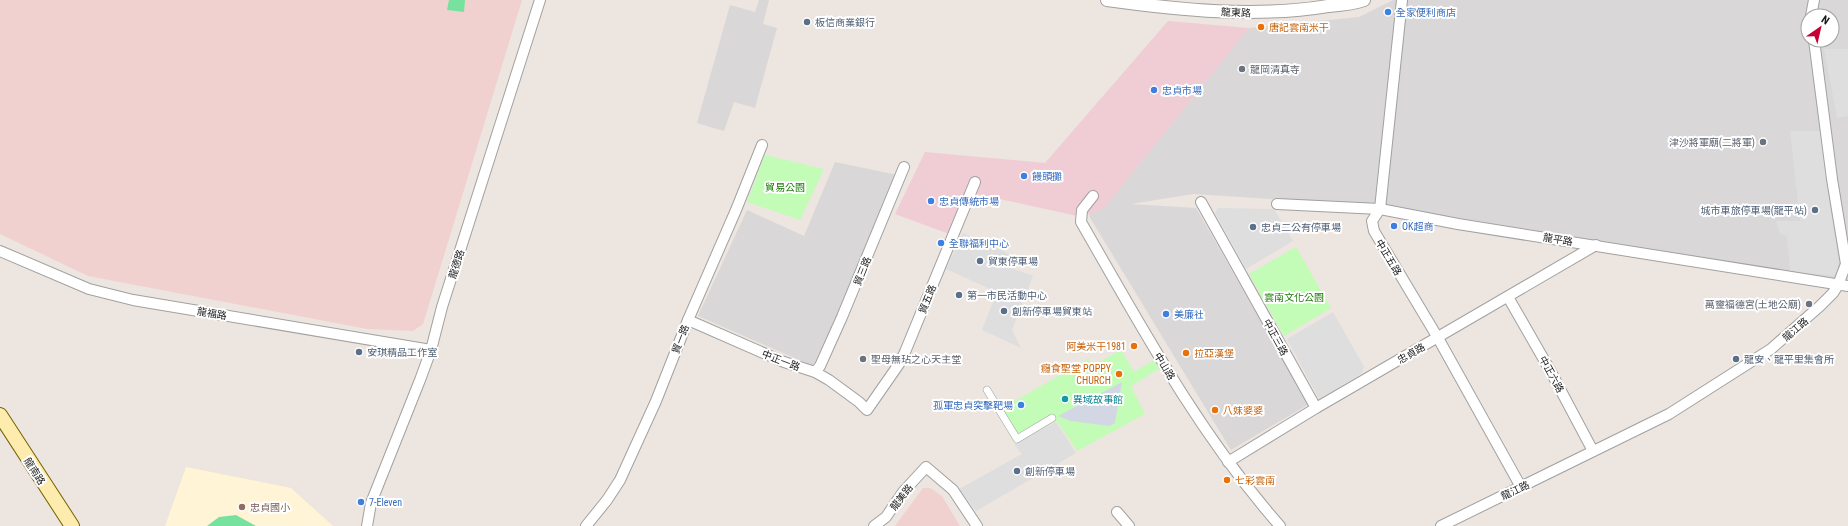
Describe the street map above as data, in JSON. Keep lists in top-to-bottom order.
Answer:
{
  "streets": {
    "main road": ["龍南路"],
    "street": [
      "龍東路",
      "龍平路",
      "中正五路",
      "龍德路",
      "貿三路",
      "貿五路",
      "龍福路",
      "龍江路",
      "中正三路",
      "貿一路",
      "忠貞路",
      "中正一路",
      "中山路",
      "中正六路",
      "龍美路"
    ]
  },
  "crossings": [
    ["龍平路", "中正五路"],
    ["龍平路", "龍江路"],
    ["龍平路", "忠貞路"],
    ["中正五路", "龍江路"],
    ["中正五路", "忠貞路"],
    ["龍德路", "龍福路"],
    ["貿三路", "中正一路"],
    ["貿五路", "中正一路"],
    ["龍江路", "中正六路"],
    ["中正三路", "忠貞路"],
    ["貿一路", "中正一路"],
    ["忠貞路", "中山路"],
    ["忠貞路", "中正六路"]
  ],
  "parks": ["貿易公園", "雲南文化公園"],
  "places": [
    "全家便利商店",
    "板信商業銀行",
    "唐記雲南米干",
    "龍岡清真寺",
    "忠貞市場",
    "津沙將軍廟(二將軍)",
    "饅頭攤",
    "忠貞傳統市場",
    "城市車旅停車場(龍平站)",
    "OK超商",
    "忠貞二公有停車場",
    "全聯福利中心",
    "貿東停車場",
    "第一市民活動中心",
    "萬靈福德宮(土地公廟)",
    "創新停車場貿東站",
    "美廉社",
    "阿美米干1981",
    "安琪精品工作室",
    "拉亞漢堡",
    "聖母無玷之心天主堂",
    "龍安、龍平里集會所",
    "癮食聖堂 POPPY CHURCH",
    "異域故事館",
    "孤軍忠貞突擊靶場",
    "八妹婆婆",
    "創新停車場",
    "七彩雲南",
    "7-Eleven",
    "忠貞國小"
  ],
  "north": "top right"
}
